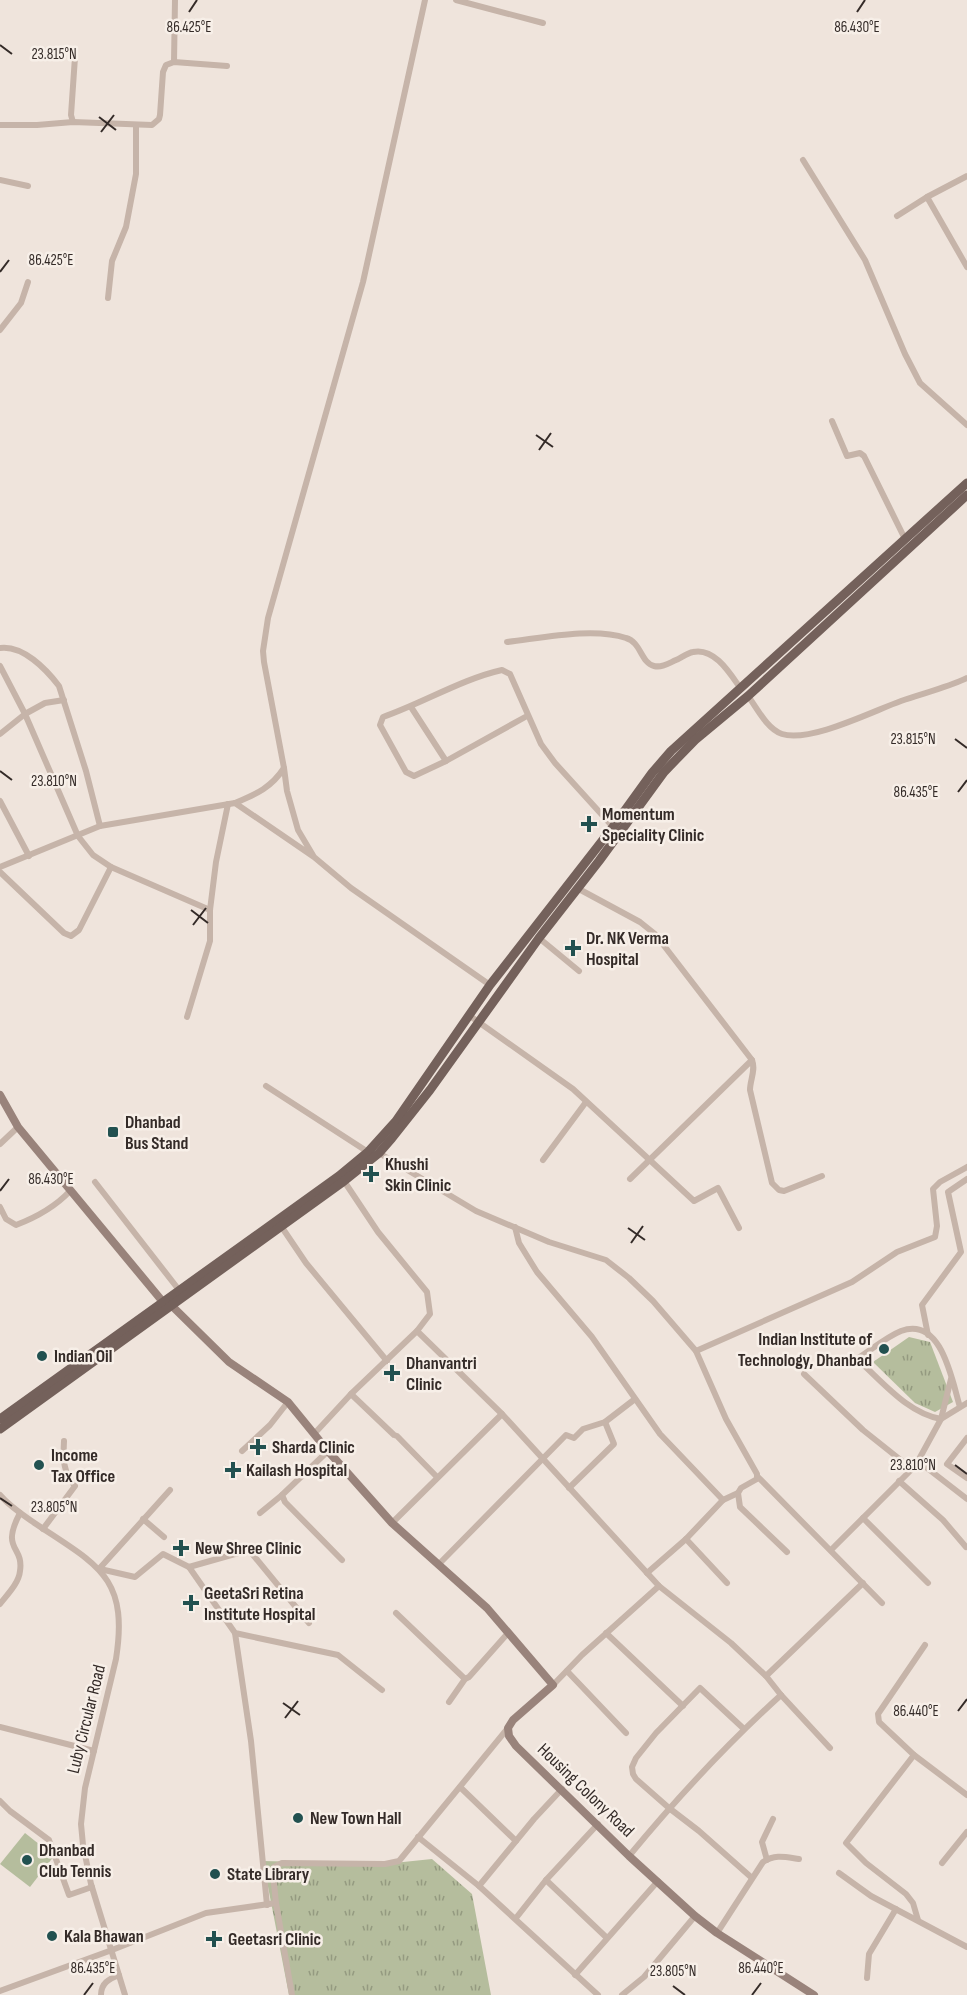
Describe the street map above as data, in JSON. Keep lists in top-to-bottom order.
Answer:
{
  "streets": {
    "street": ["Luby Circular Road", "Housing Colony Road"]
  },
  "places": {
    "health": [
      "Momentum Speciality Clinic",
      "Dr. NK Verma Hospital",
      "Khushi Skin Clinic",
      "Dhanvantri Clinic",
      "Sharda Clinic",
      "Kailash Hospital",
      "New Shree Clinic",
      "GeetaSri Retina Institute Hospital",
      "Geetasri Clinic"
    ],
    "transit": ["Dhanbad Bus Stand"],
    "other": [
      "Indian Institute of Technology, Dhanbad",
      "Indian Oil",
      "Income Tax Office",
      "New Town Hall",
      "Dhanbad Club Tennis",
      "State Library",
      "Kala Bhawan"
    ]
  },
  "coordinates": [
    "86.425°E",
    "86.430°E",
    "23.815°N",
    "23.810°N",
    "86.435°E",
    "23.805°N",
    "86.440°E"
  ]
}
